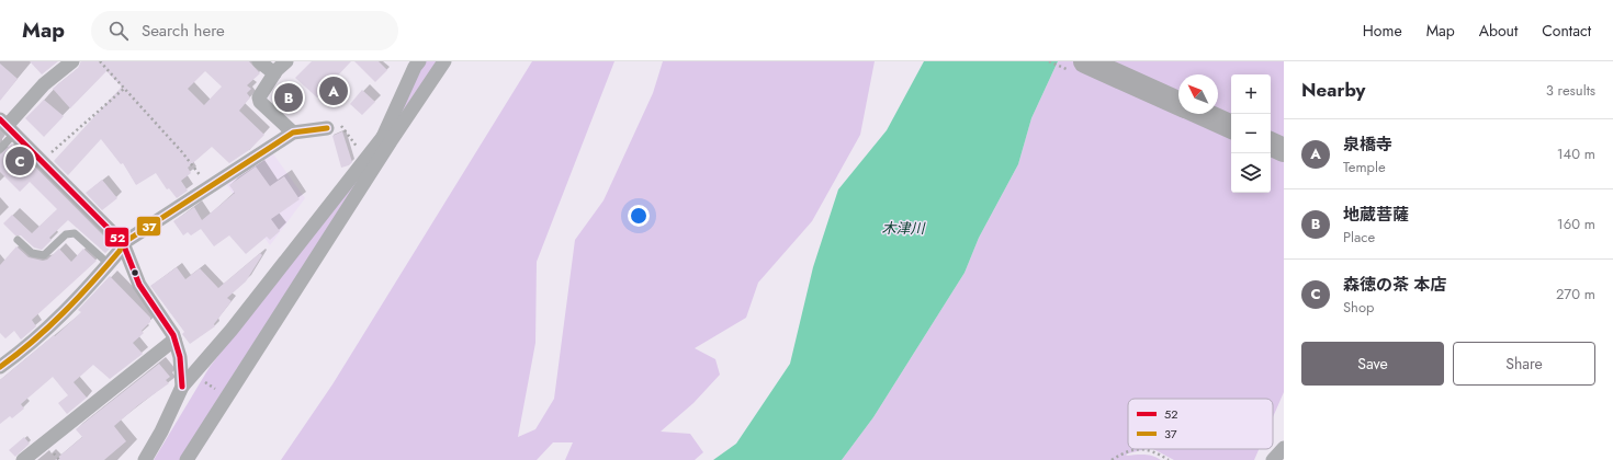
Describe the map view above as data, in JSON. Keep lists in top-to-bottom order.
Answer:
{
  "water": ["木津川"],
  "lines": ["transit line 52", "transit line 37"],
  "legend": ["52", "37"],
  "north": "top left",
  "page": {
    "header": "Map",
    "search": "Search here",
    "nav": [
      "Home",
      "Map",
      "About",
      "Contact"
    ],
    "heading": ["Nearby", "3 results"],
    "map_buttons": ["+", "−"],
    "pins": ["A", "B", "C"],
    "list": [
      {
        "mark": "A",
        "name": "泉橋寺",
        "note": "Temple",
        "value": "140 m"
      },
      {
        "mark": "B",
        "name": "地蔵菩薩",
        "note": "Place",
        "value": "160 m"
      },
      {
        "mark": "C",
        "name": "森徳の茶 本店",
        "note": "Shop",
        "value": "270 m"
      }
    ],
    "buttons": ["Save", "Share"]
  }
}
